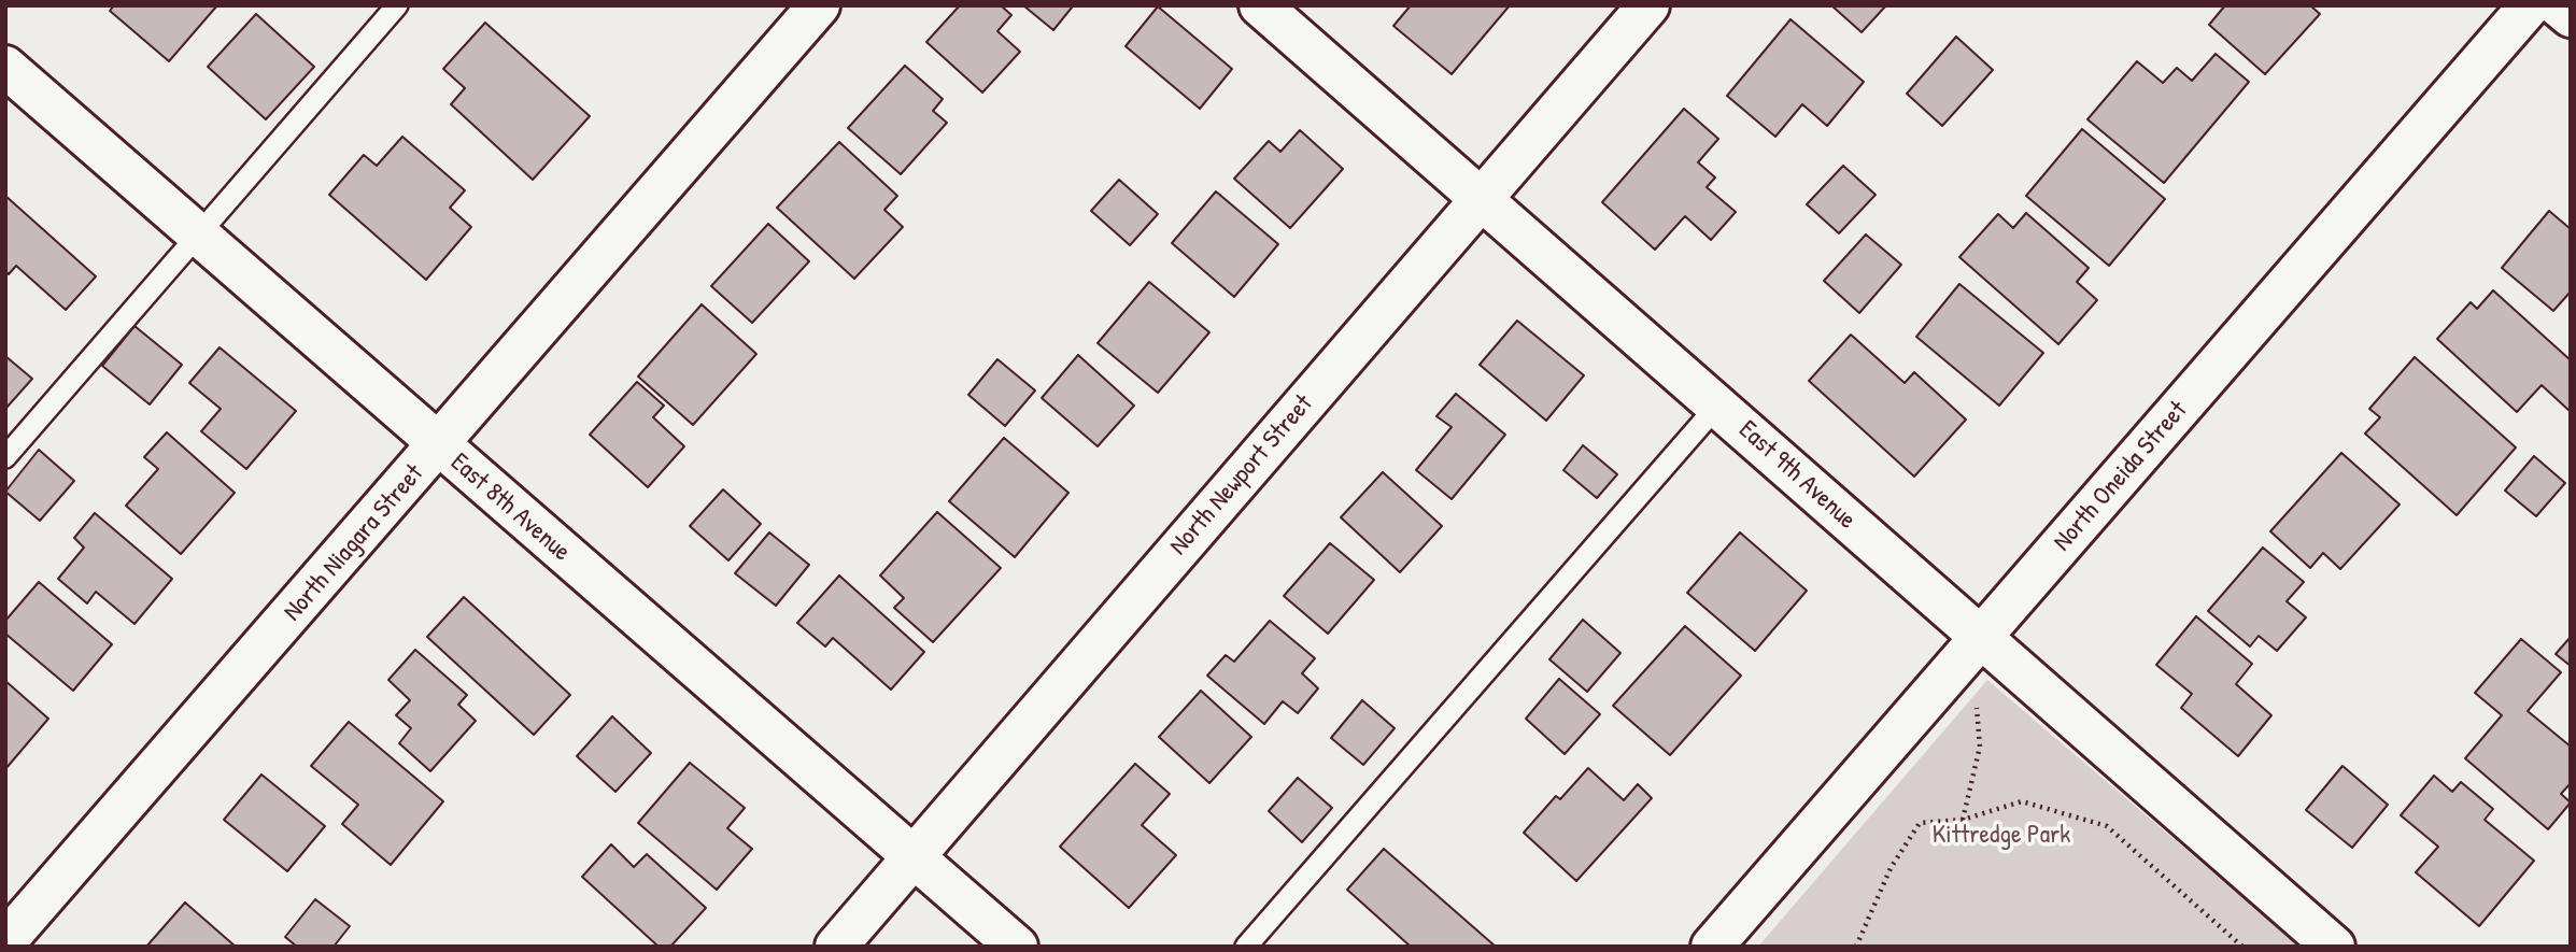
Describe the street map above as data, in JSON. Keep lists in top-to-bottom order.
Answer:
{
  "streets": {
    "street": [
      "North Newport Street",
      "East 9th Avenue",
      "North Oneida Street",
      "East 8th Avenue",
      "North Niagara Street"
    ]
  },
  "crossings": [
    ["North Newport Street", "East 9th Avenue"],
    ["North Newport Street", "East 8th Avenue"],
    ["East 9th Avenue", "North Oneida Street"],
    ["East 8th Avenue", "North Niagara Street"]
  ],
  "parks": ["Kittredge Park"]
}
